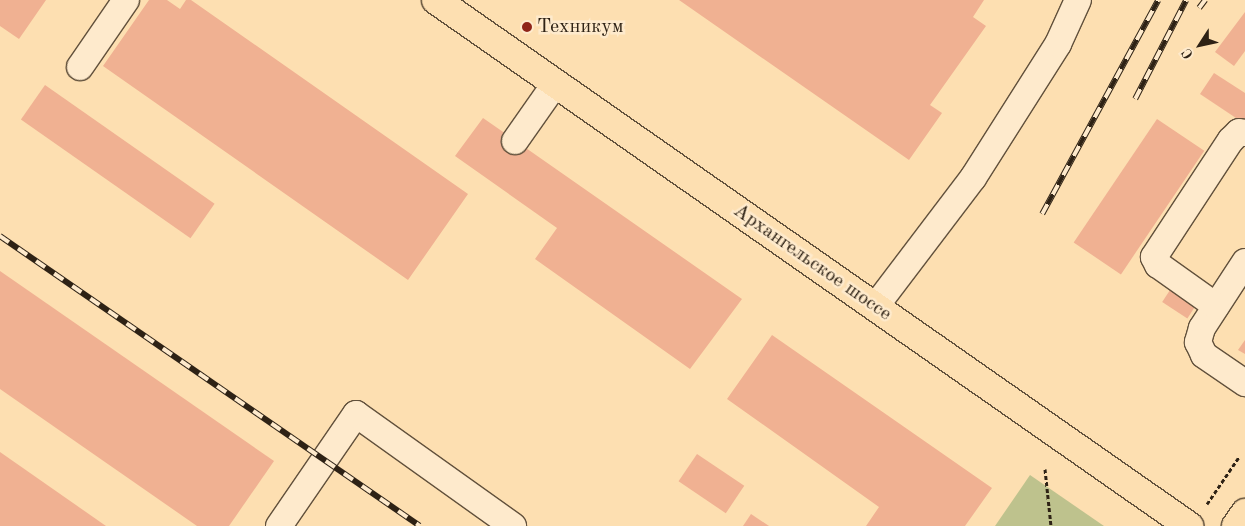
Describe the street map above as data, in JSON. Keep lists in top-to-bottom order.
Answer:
{
  "streets": {
    "main road": ["Архангельское шоссе"]
  },
  "places": ["Техникум"],
  "north": "bottom left"
}
